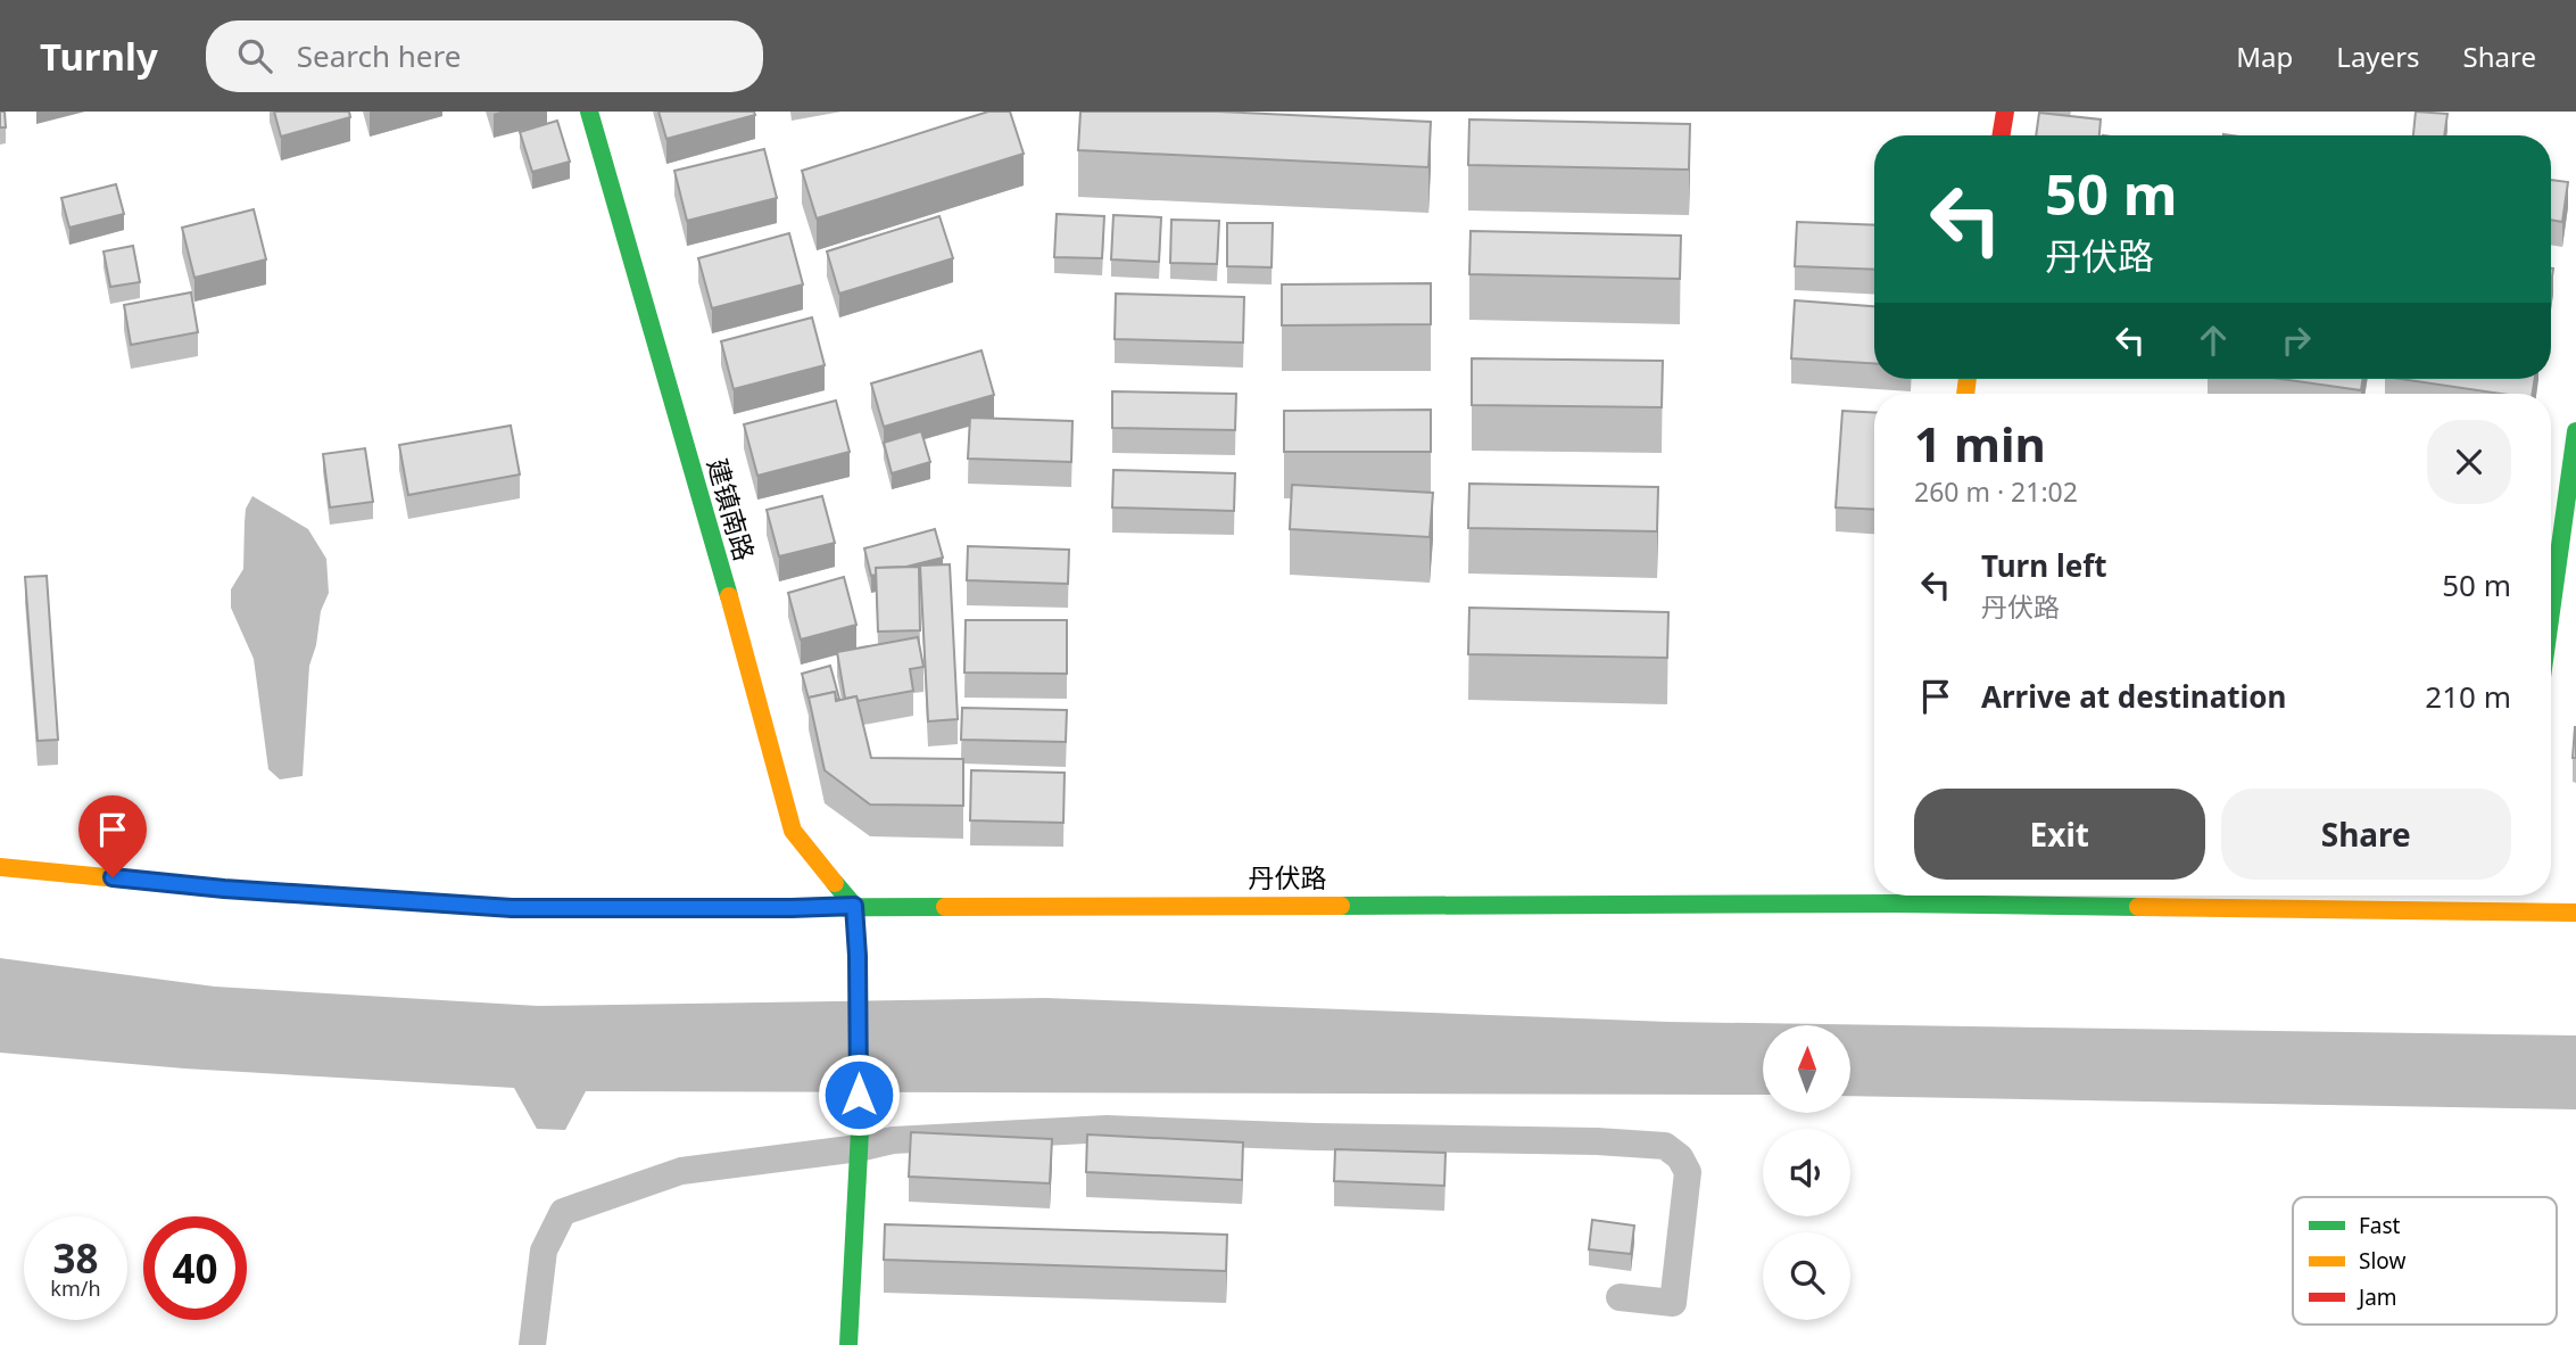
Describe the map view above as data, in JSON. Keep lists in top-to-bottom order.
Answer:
{
  "streets": {
    "main road": ["建镇南路", "丹伏路"]
  },
  "crossings": [
    ["建镇南路", "丹伏路"]
  ],
  "legend": ["Fast", "Slow", "Jam"],
  "north": "top",
  "page": {
    "header": "Turnly",
    "search": "Search here",
    "nav": ["Map", "Layers", "Share"],
    "turn": ["50 m", "丹伏路"],
    "heading": ["1 min", "260 m · 21:02"],
    "list": [
      {
        "name": "Turn left",
        "note": "丹伏路",
        "value": "50 m"
      },
      {
        "name": "Arrive at destination",
        "value": "210 m"
      }
    ],
    "buttons": ["Exit", "Share"],
    "speed": "38 km/h",
    "limit": "40"
  }
}
